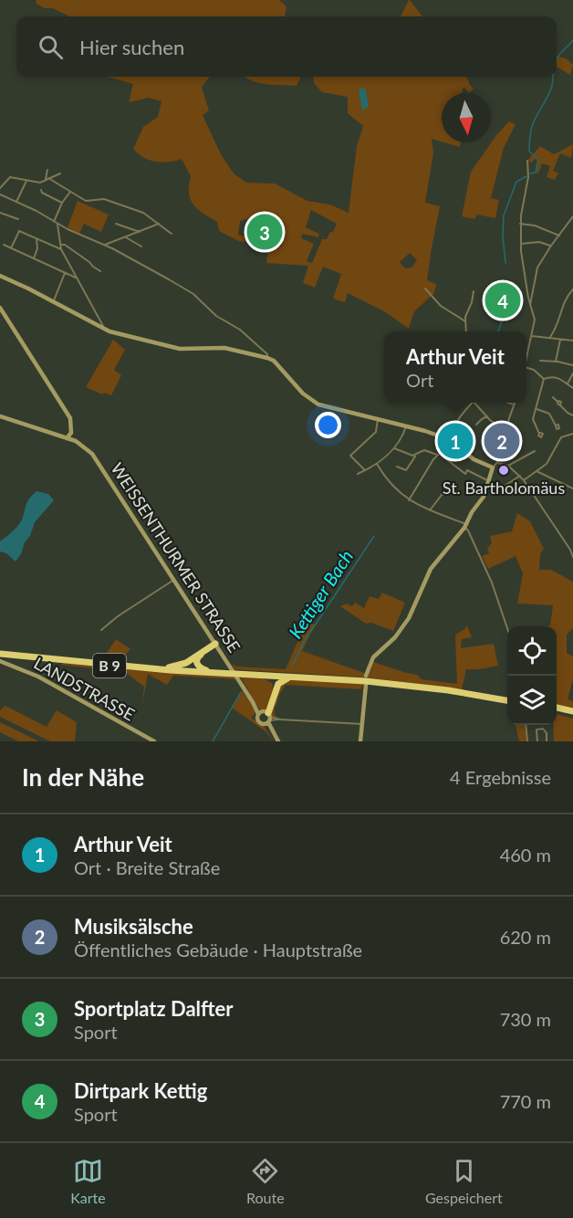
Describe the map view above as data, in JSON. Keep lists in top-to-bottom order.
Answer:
{
  "streets": {
    "highway": ["B 9"],
    "street": ["WEISSENTHURMER STRASSE", "LANDSTRASSE"]
  },
  "crossings": [
    ["WEISSENTHURMER STRASSE", "B 9"]
  ],
  "water": ["Kettiger Bach"],
  "places": ["St. Bartholomäus"],
  "north": "bottom",
  "page": {
    "search": "Hier suchen",
    "pins": [
      "3",
      "4",
      "1",
      "2"
    ],
    "popup": ["Arthur Veit", "Ort"],
    "heading": ["In der Nähe", "4 Ergebnisse"],
    "list": [
      {
        "mark": "1",
        "name": "Arthur Veit",
        "note": "Ort · Breite Straße",
        "value": "460 m"
      },
      {
        "mark": "2",
        "name": "Musiksälsche",
        "note": "Öffentliches Gebäude · Hauptstraße",
        "value": "620 m"
      },
      {
        "mark": "3",
        "name": "Sportplatz Dalfter",
        "note": "Sport",
        "value": "730 m"
      },
      {
        "mark": "4",
        "name": "Dirtpark Kettig",
        "note": "Sport",
        "value": "770 m"
      }
    ],
    "nav": ["Karte", "Route", "Gespeichert"]
  }
}
